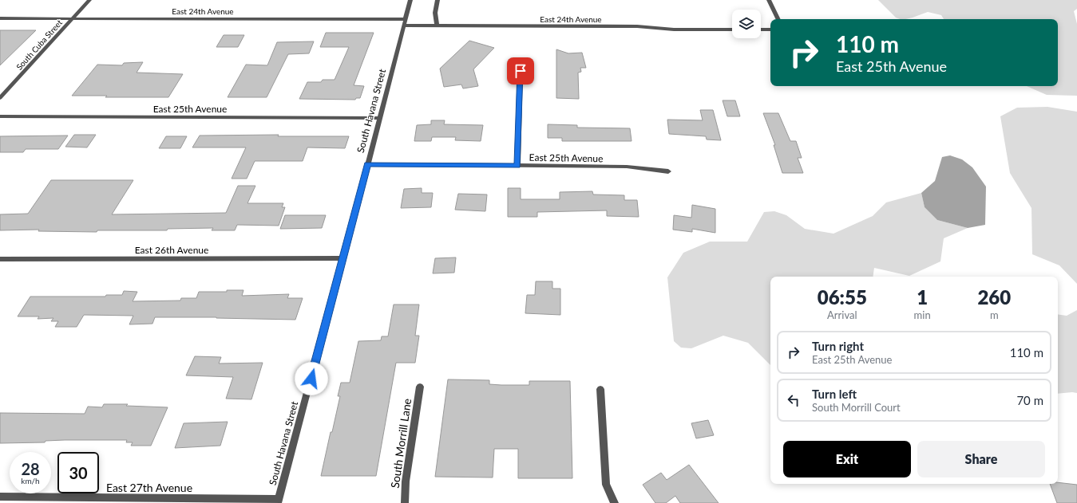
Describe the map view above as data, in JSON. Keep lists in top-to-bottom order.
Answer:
{
  "streets": {
    "street": [
      "East 24th Avenue",
      "South Cuba Street",
      "East 25th Avenue",
      "South Havana Street",
      "East 26th Avenue",
      "South Morrill Lane",
      "East 27th Avenue"
    ]
  },
  "crossings": [
    ["East 24th Avenue", "South Cuba Street"],
    ["East 24th Avenue", "South Havana Street"],
    ["East 25th Avenue", "South Havana Street"],
    ["South Havana Street", "East 26th Avenue"],
    ["South Havana Street", "East 27th Avenue"]
  ],
  "page": {
    "turn": ["110 m", "East 25th Avenue"],
    "eta": [
      "06:55",
      "Arrival",
      "1",
      "min",
      "260",
      "m"
    ],
    "list": [
      {
        "name": "Turn right",
        "note": "East 25th Avenue",
        "value": "110 m"
      },
      {
        "name": "Turn left",
        "note": "South Morrill Court",
        "value": "70 m"
      }
    ],
    "buttons": ["Exit", "Share"],
    "speed": "28 km/h",
    "limit": "30"
  }
}
